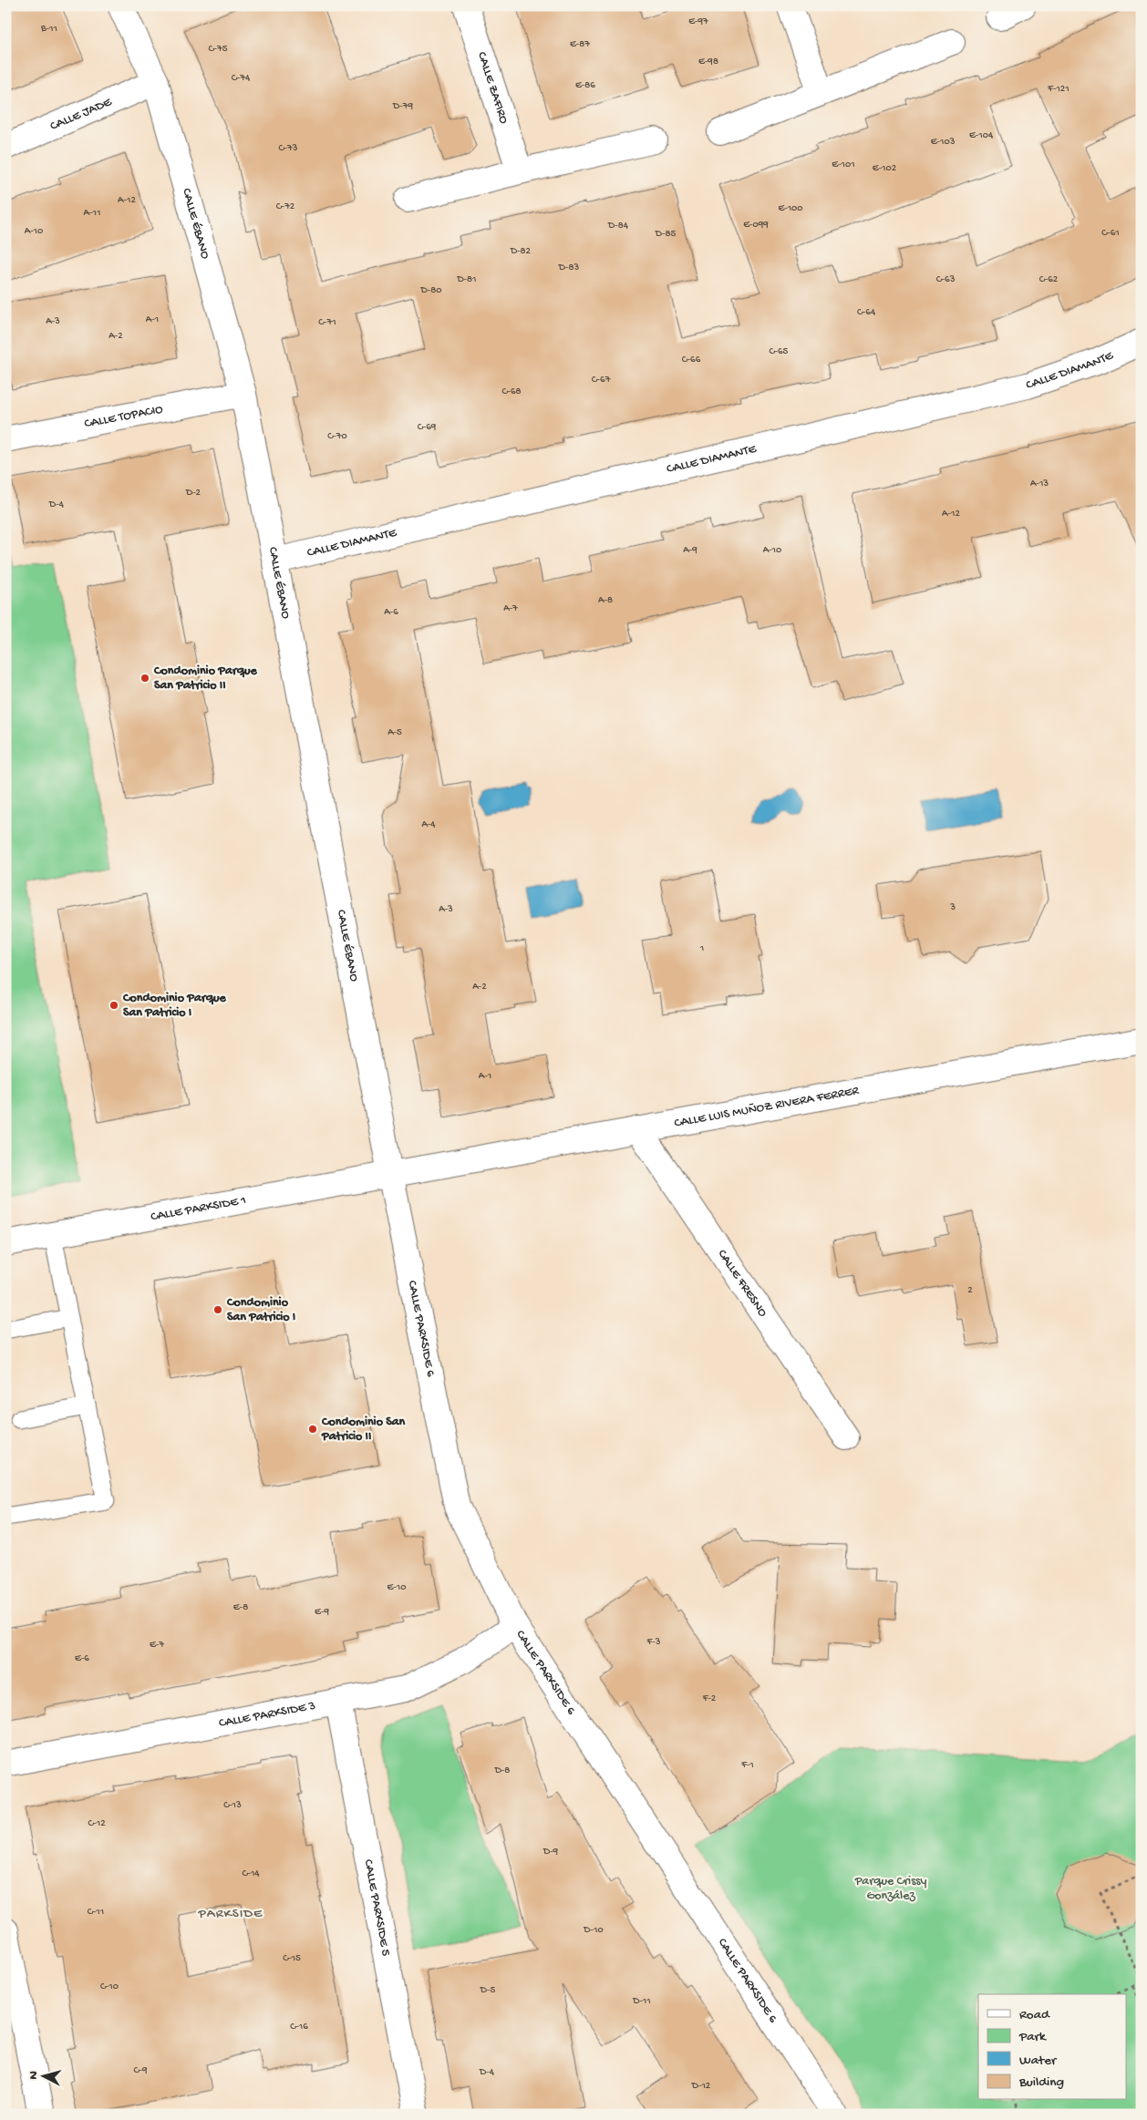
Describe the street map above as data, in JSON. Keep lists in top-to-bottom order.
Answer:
{
  "streets": {
    "street": [
      "CALLE ZAFIRO",
      "CALLE JADE",
      "CALLE ÉBANO",
      "CALLE DIAMANTE",
      "CALLE TOPACIO",
      "CALLE LUIS MUÑOZ RIVERA FERRER",
      "CALLE PARKSIDE 1",
      "CALLE FRESNO",
      "CALLE PARKSIDE 6",
      "CALLE PARKSIDE 3",
      "CALLE PARKSIDE 5"
    ]
  },
  "crossings": [
    ["CALLE JADE", "CALLE ÉBANO"],
    ["CALLE ÉBANO", "CALLE DIAMANTE"],
    ["CALLE ÉBANO", "CALLE TOPACIO"],
    ["CALLE ÉBANO", "CALLE LUIS MUÑOZ RIVERA FERRER"],
    ["CALLE ÉBANO", "CALLE PARKSIDE 1"],
    ["CALLE ÉBANO", "CALLE PARKSIDE 6"],
    ["CALLE LUIS MUÑOZ RIVERA FERRER", "CALLE PARKSIDE 1"],
    ["CALLE LUIS MUÑOZ RIVERA FERRER", "CALLE FRESNO"],
    ["CALLE LUIS MUÑOZ RIVERA FERRER", "CALLE PARKSIDE 6"],
    ["CALLE PARKSIDE 1", "CALLE PARKSIDE 6"],
    ["CALLE PARKSIDE 6", "CALLE PARKSIDE 3"],
    ["CALLE PARKSIDE 3", "CALLE PARKSIDE 5"]
  ],
  "districts": ["PARKSIDE"],
  "parks": ["Parque Crissy González"],
  "places": [
    "Condominio Parque San Patricio II",
    "Condominio Parque San Patricio I",
    "Condominio San Patricio I",
    "Condominio San Patricio II"
  ],
  "house_numbers": [
    "E-97",
    "B-11",
    "E-87",
    "C-75",
    "E-98",
    "C-74",
    "E-86",
    "F-121",
    "D-79",
    "E-104",
    "E-103",
    "C-73",
    "E-101",
    "E-102",
    "A-12",
    "C-72",
    "E-100",
    "A-11",
    "E-099",
    "D-84",
    "A-10",
    "C-61",
    "D-85",
    "D-82",
    "D-83",
    "D-81",
    "C-63",
    "C-62",
    "D-80",
    "C-64",
    "A-1",
    "A-3",
    "C-71",
    "A-2",
    "C-65",
    "C-66",
    "C-67",
    "C-68",
    "C-69",
    "C-70",
    "A-13",
    "D-2",
    "D-4",
    "A-12",
    "A-9",
    "A-10",
    "A-8",
    "A-7",
    "A-6",
    "A-5",
    "A-4",
    "3",
    "A-3",
    "1",
    "A-2",
    "A-1",
    "2",
    "E-10",
    "E-8",
    "E-9",
    "F-3",
    "E-7",
    "E-6",
    "F-2",
    "F-1",
    "D-8",
    "C-13",
    "C-12",
    "D-9",
    "C-14",
    "C-11",
    "D-10",
    "C-15",
    "C-10",
    "D-5",
    "D-11",
    "C-16",
    "C-9",
    "D-4",
    "D-12"
  ],
  "legend": [
    "Road",
    "Park",
    "Water",
    "Building"
  ],
  "north": "left"
}
